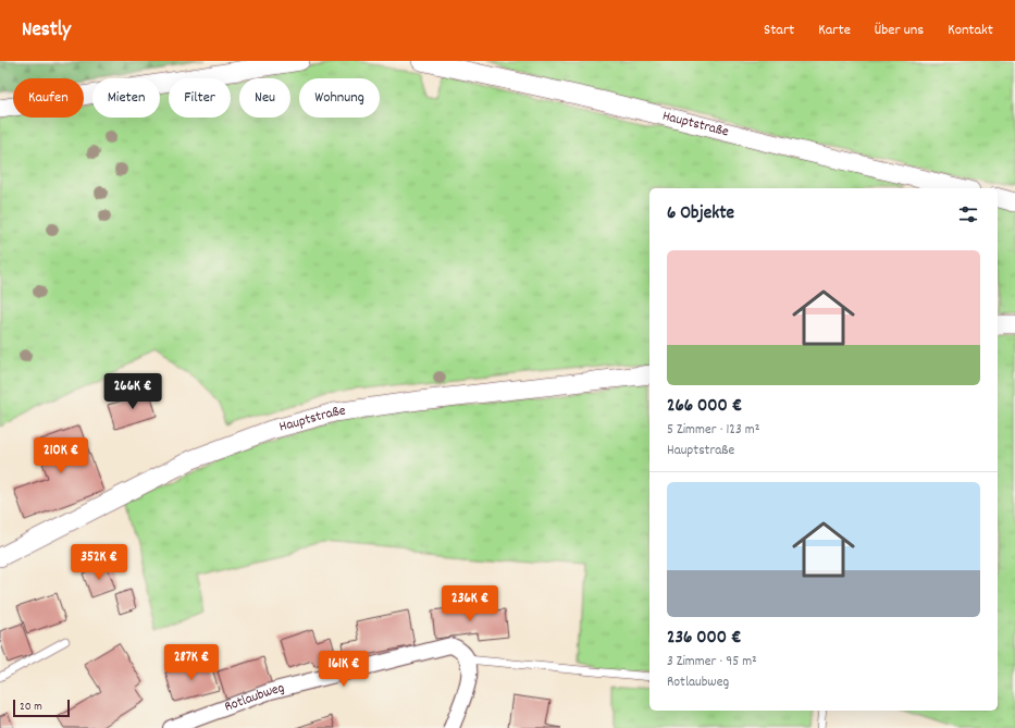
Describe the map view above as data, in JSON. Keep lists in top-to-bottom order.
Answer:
{
  "streets": {
    "street": ["Hauptstraße", "Rotlaubweg"]
  },
  "scale_bar": "20 m",
  "page": {
    "header": "Nestly",
    "nav": [
      "Start",
      "Karte",
      "Über uns",
      "Kontakt"
    ],
    "chip": [
      "Kaufen",
      "Mieten",
      "Filter",
      "Neu",
      "Wohnung"
    ],
    "heading": "6 Objekte",
    "list": [
      {
        "name": "266 000 €",
        "note": "5 Zimmer · 123 m² · Hauptstraße"
      },
      {
        "name": "236 000 €",
        "note": "3 Zimmer · 95 m² · Rotlaubweg"
      }
    ],
    "price": [
      "266K €",
      "210K €",
      "352K €",
      "236K €",
      "287K €",
      "161K €"
    ],
    "scale": "20 m"
  }
}
